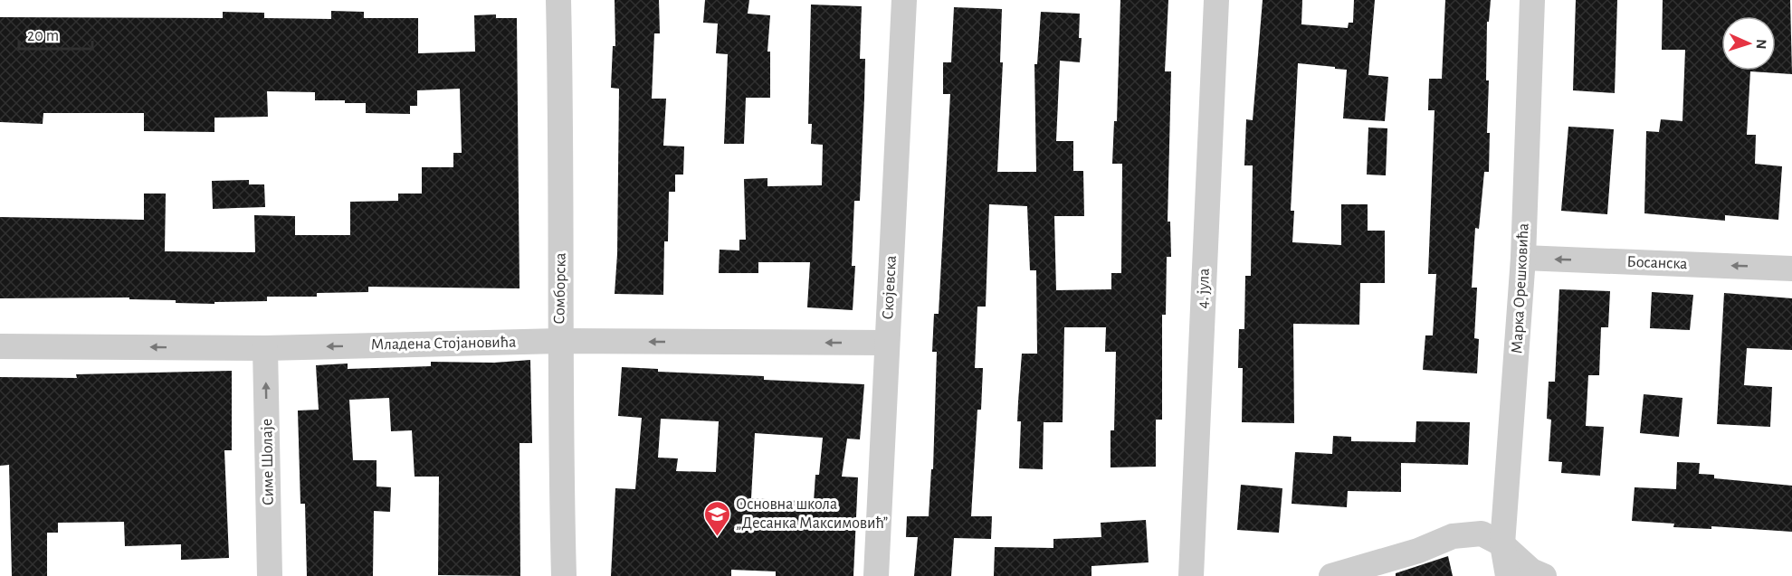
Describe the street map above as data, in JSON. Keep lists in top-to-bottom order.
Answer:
{
  "streets": {
    "street": [
      "Босанска",
      "Скојевска",
      "Сомборска",
      "4. јула",
      "Марка Орешковића",
      "Младена Стојановића",
      "Симе Шолаје"
    ]
  },
  "crossings": [
    ["Босанска", "Марка Орешковића"],
    ["Скојевска", "Младена Стојановића"],
    ["Сомборска", "Младена Стојановића"],
    ["Младена Стојановића", "Симе Шолаје"]
  ],
  "one_way": ["Босанска", "Младена Стојановића", "Симе Шолаје"],
  "places": {
    "school or university": ["Основна школа „Десанка Максимовић”"]
  },
  "scale_bar": "20 m",
  "north": "right"
}
